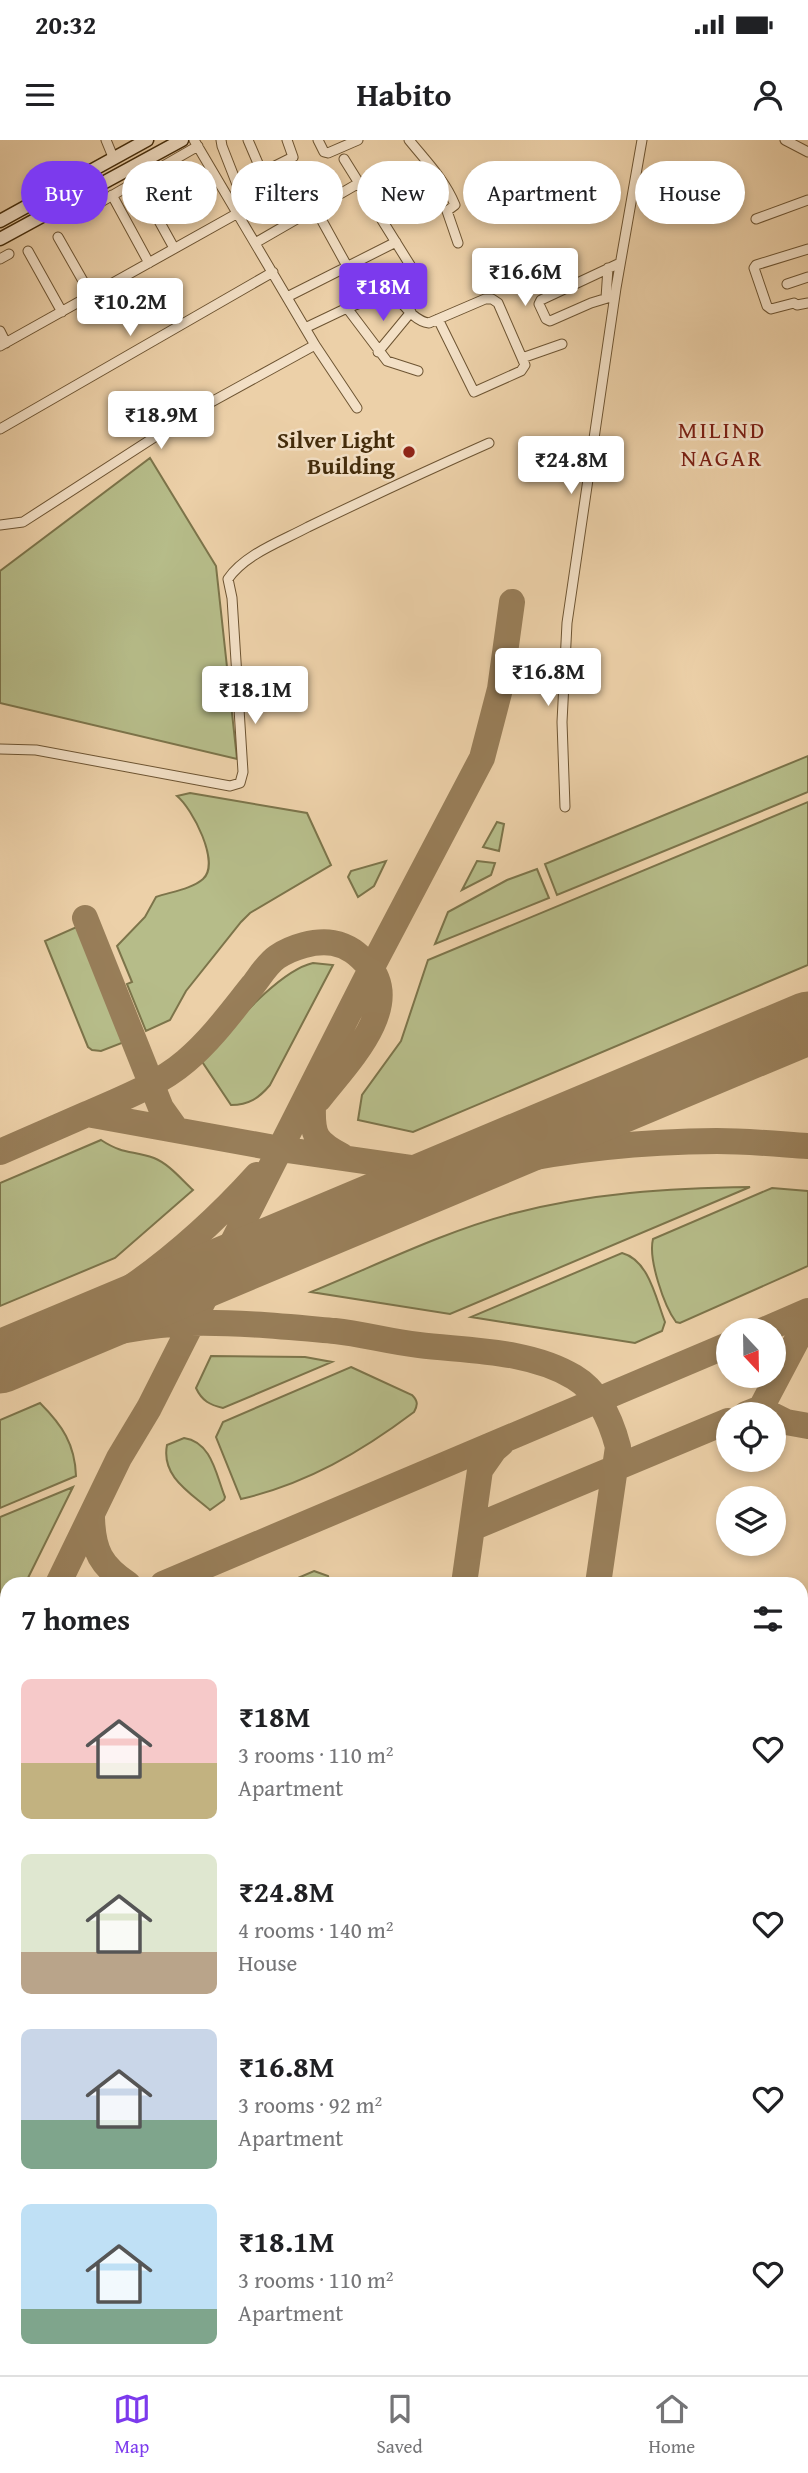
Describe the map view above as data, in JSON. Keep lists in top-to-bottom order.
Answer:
{
  "districts": ["MILIND NAGAR"],
  "places": ["Silver Light Building"],
  "north": "bottom",
  "page": {
    "status": "20:32",
    "header": "Habito",
    "chip": [
      "Buy",
      "Rent",
      "Filters",
      "New",
      "Apartment",
      "House"
    ],
    "price": [
      "₹16.6M",
      "₹18M",
      "₹10.2M",
      "₹18.9M",
      "₹24.8M",
      "₹16.8M",
      "₹18.1M"
    ],
    "heading": "7 homes",
    "list": [
      {
        "name": "₹18M",
        "note": "3 rooms · 110 m² · Apartment"
      },
      {
        "name": "₹24.8M",
        "note": "4 rooms · 140 m² · House"
      },
      {
        "name": "₹16.8M",
        "note": "3 rooms · 92 m² · Apartment"
      },
      {
        "name": "₹18.1M",
        "note": "3 rooms · 110 m² · Apartment"
      }
    ],
    "tabs": ["Map", "Saved", "Home"]
  }
}
